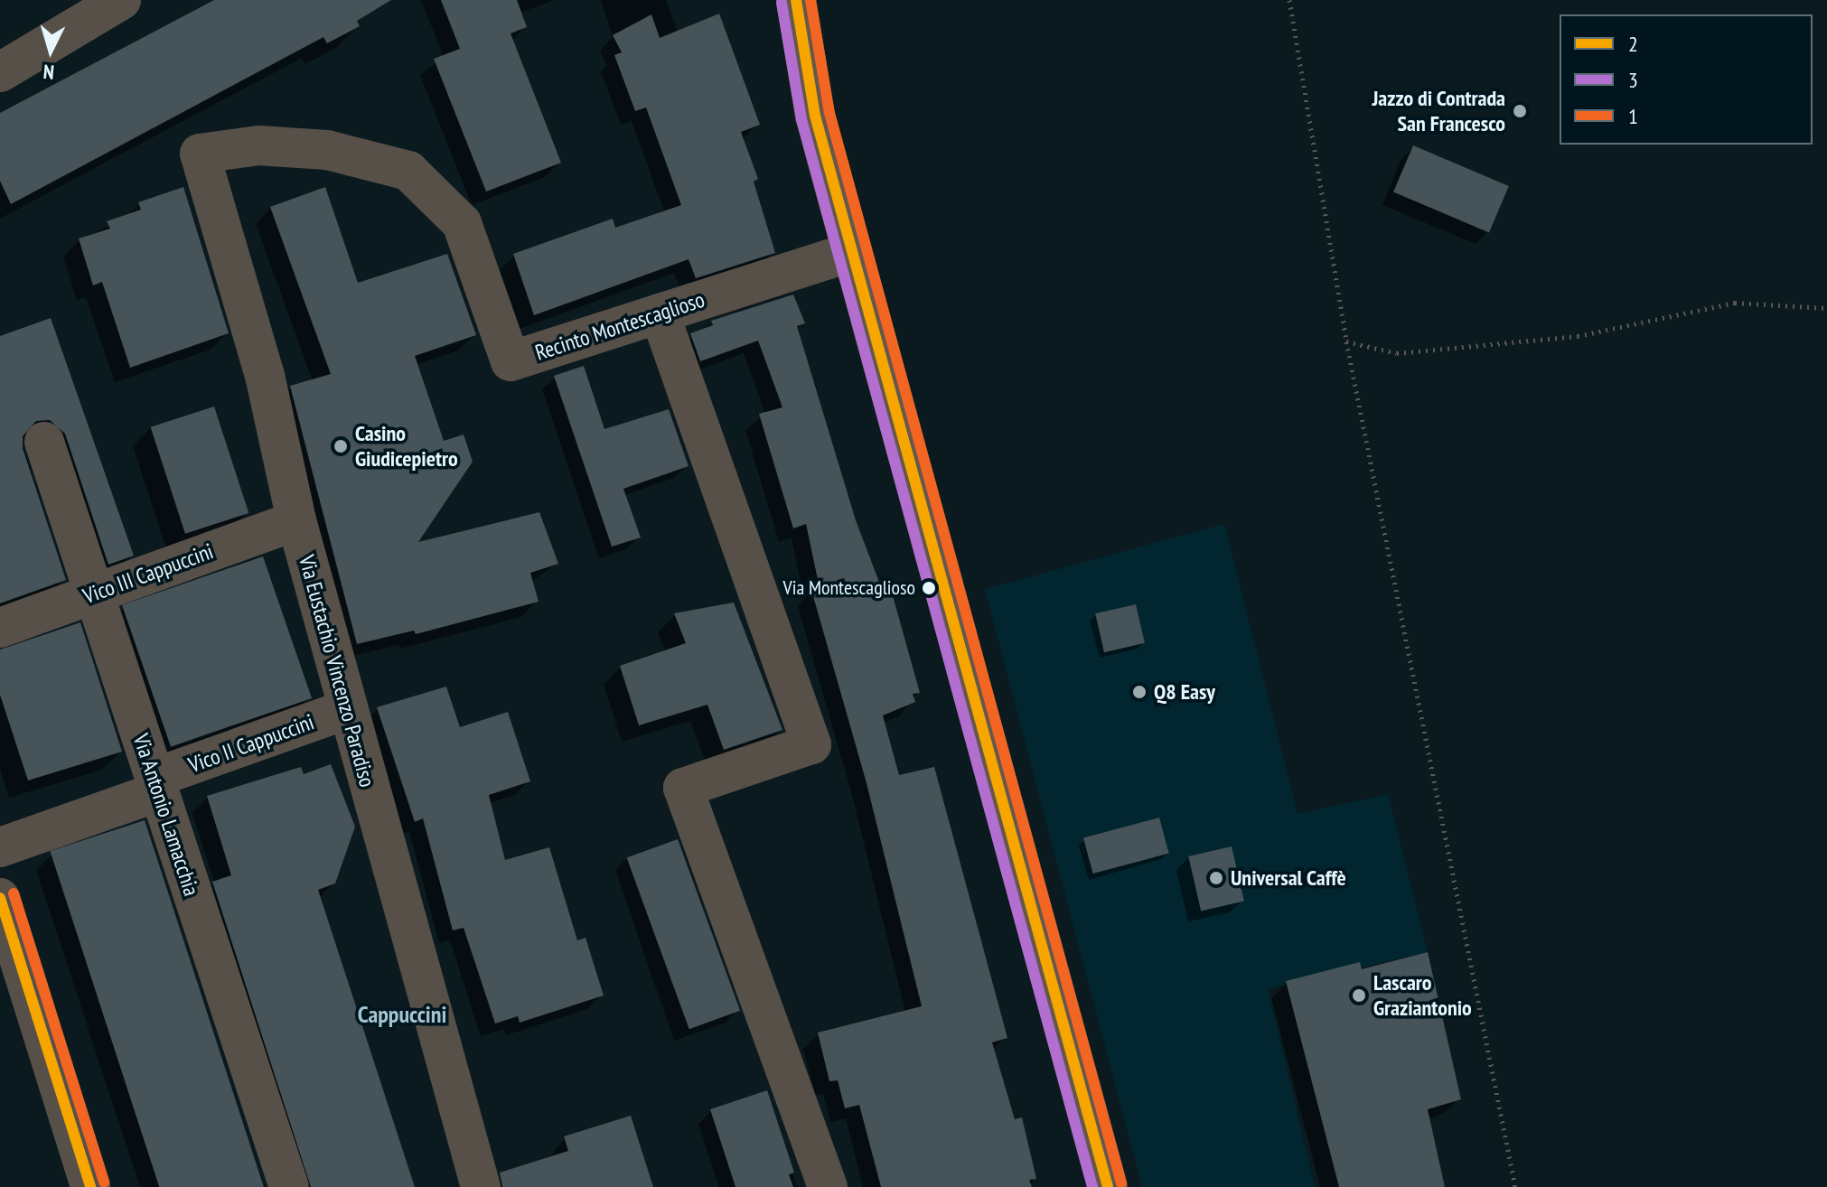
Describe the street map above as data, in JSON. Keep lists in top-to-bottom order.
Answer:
{
  "streets": {
    "street": [
      "Recinto Montescaglioso",
      "Vico III Cappuccini",
      "Via Eustachio Vincenzo Paradiso",
      "Vico II Cappuccini",
      "Via Antonio Lamacchia"
    ]
  },
  "crossings": [
    ["Recinto Montescaglioso", "Via Eustachio Vincenzo Paradiso"],
    ["Vico III Cappuccini", "Via Eustachio Vincenzo Paradiso"],
    ["Vico III Cappuccini", "Via Antonio Lamacchia"],
    ["Via Eustachio Vincenzo Paradiso", "Vico II Cappuccini"],
    ["Vico II Cappuccini", "Via Antonio Lamacchia"]
  ],
  "districts": ["Cappuccini"],
  "places": [
    "Jazzo di Contrada San Francesco",
    "Casino Giudicepietro",
    "Via Montescaglioso",
    "Q8 Easy",
    "Universal Caffè",
    "Lascaro Graziantonio"
  ],
  "lines": ["transit line 2", "transit line 1", "transit line 3"],
  "legend": ["2", "3", "1"],
  "north": "bottom"
}
